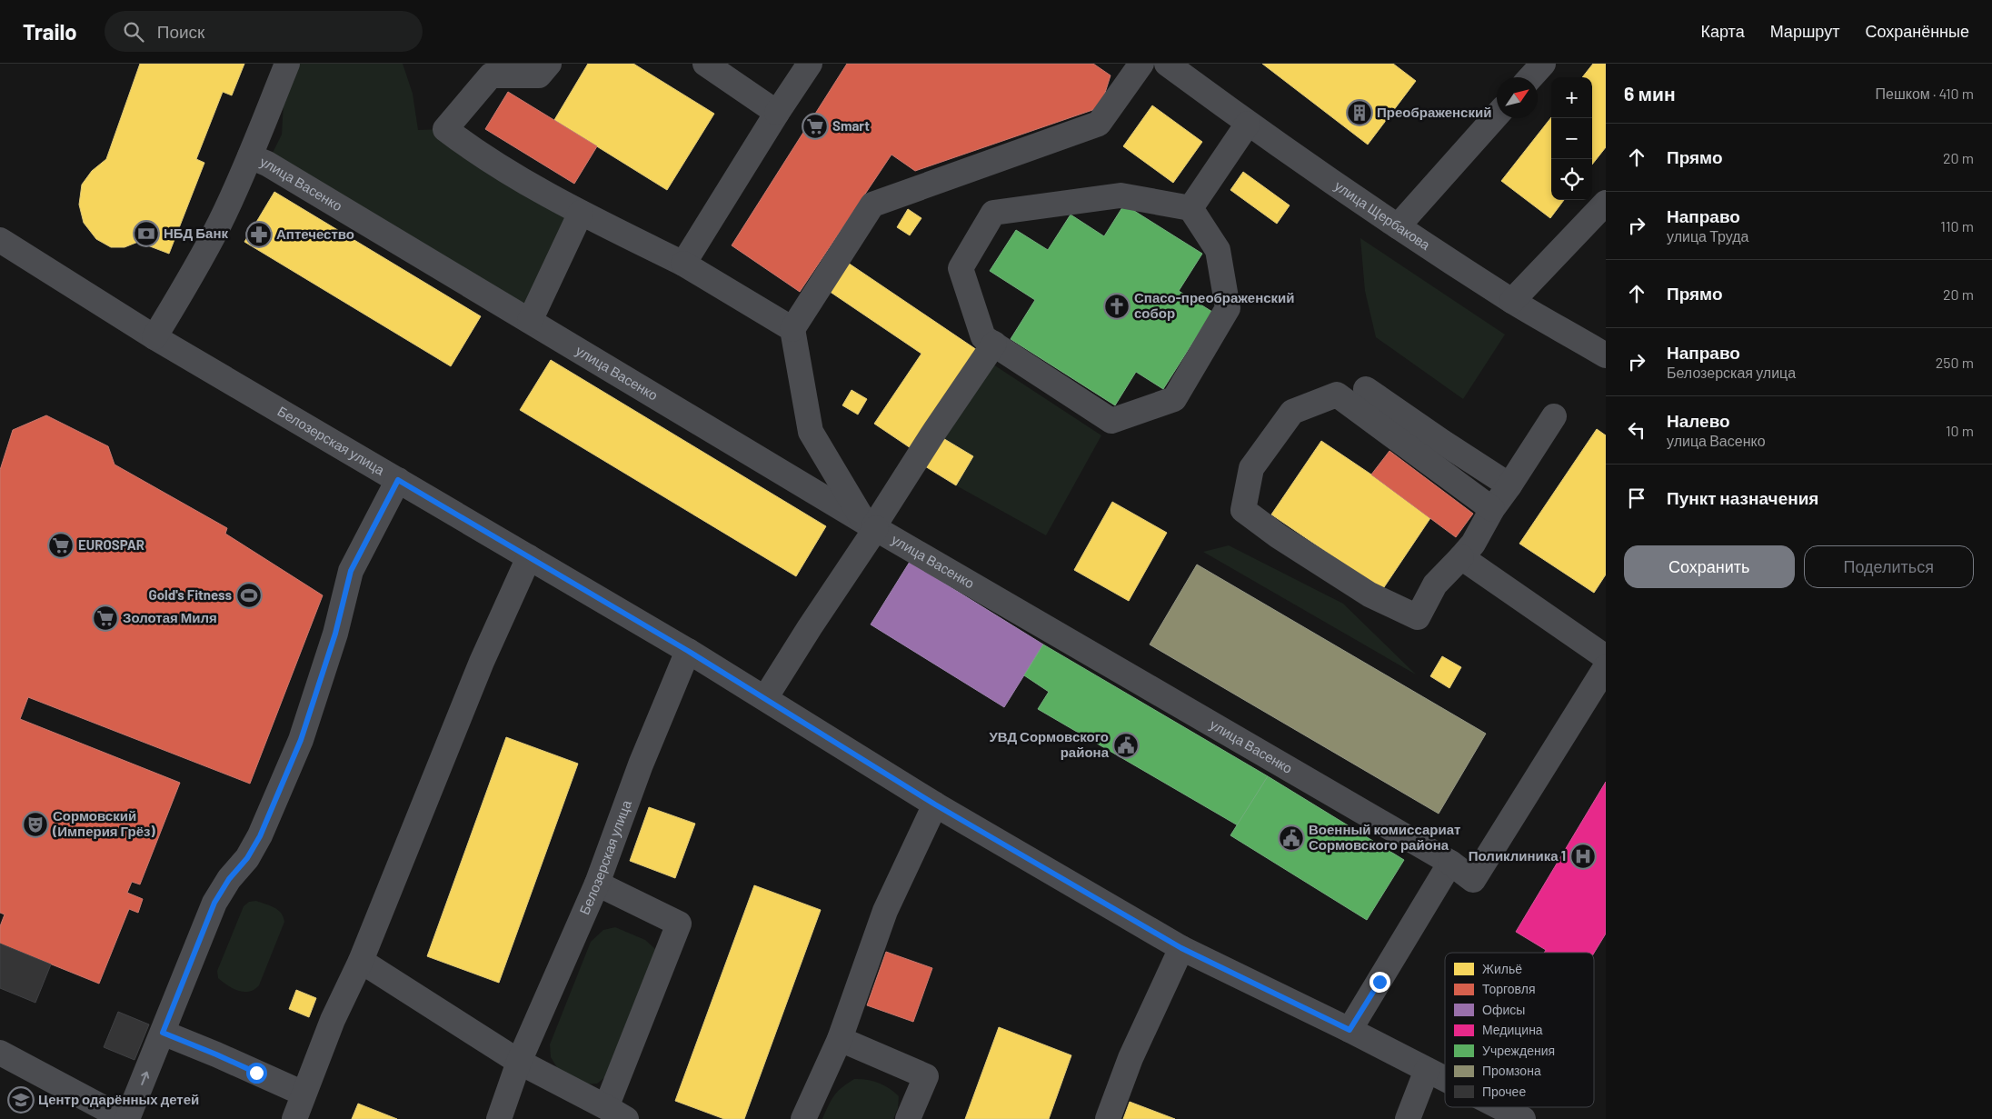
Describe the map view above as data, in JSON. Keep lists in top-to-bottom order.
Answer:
{
  "streets": {
    "street": ["улица Васенко", "улица Щербакова", "Белозерская улица"]
  },
  "places": {
    "building": ["Преображенский"],
    "supermarket": ["Smart", "EUROSPAR", "Золотая Миля"],
    "bank": ["НБД Банк"],
    "pharmacy": ["Аптечество"],
    "church": ["Спасо-преображенский собор"],
    "sports": ["Gold's Fitness"],
    "public building": ["УВД Сормовского района", "Военный комиссариат Сормовского района"],
    "theatre": ["Сормовский (Империя Грёз)"],
    "hospital": ["Поликлиника 1"],
    "school or university": ["Центр одарённых детей"]
  },
  "legend": [
    "Жильё",
    "Торговля",
    "Офисы",
    "Медицина",
    "Учреждения",
    "Промзона",
    "Прочее"
  ],
  "north": "top right",
  "page": {
    "header": "Trailo",
    "search": "Поиск",
    "nav": ["Карта", "Маршрут", "Сохранённые"],
    "heading": ["6 мин", "Пешком · 410 m"],
    "map_buttons": ["+", "−"],
    "list": [
      ["Прямо", "20 m"],
      ["Направо", "улица Труда", "110 m"],
      ["Прямо", "20 m"],
      ["Направо", "Белозерская улица", "250 m"],
      ["Налево", "улица Васенко", "10 m"],
      "Пункт назначения"
    ],
    "buttons": ["Сохранить", "Поделиться"]
  }
}
